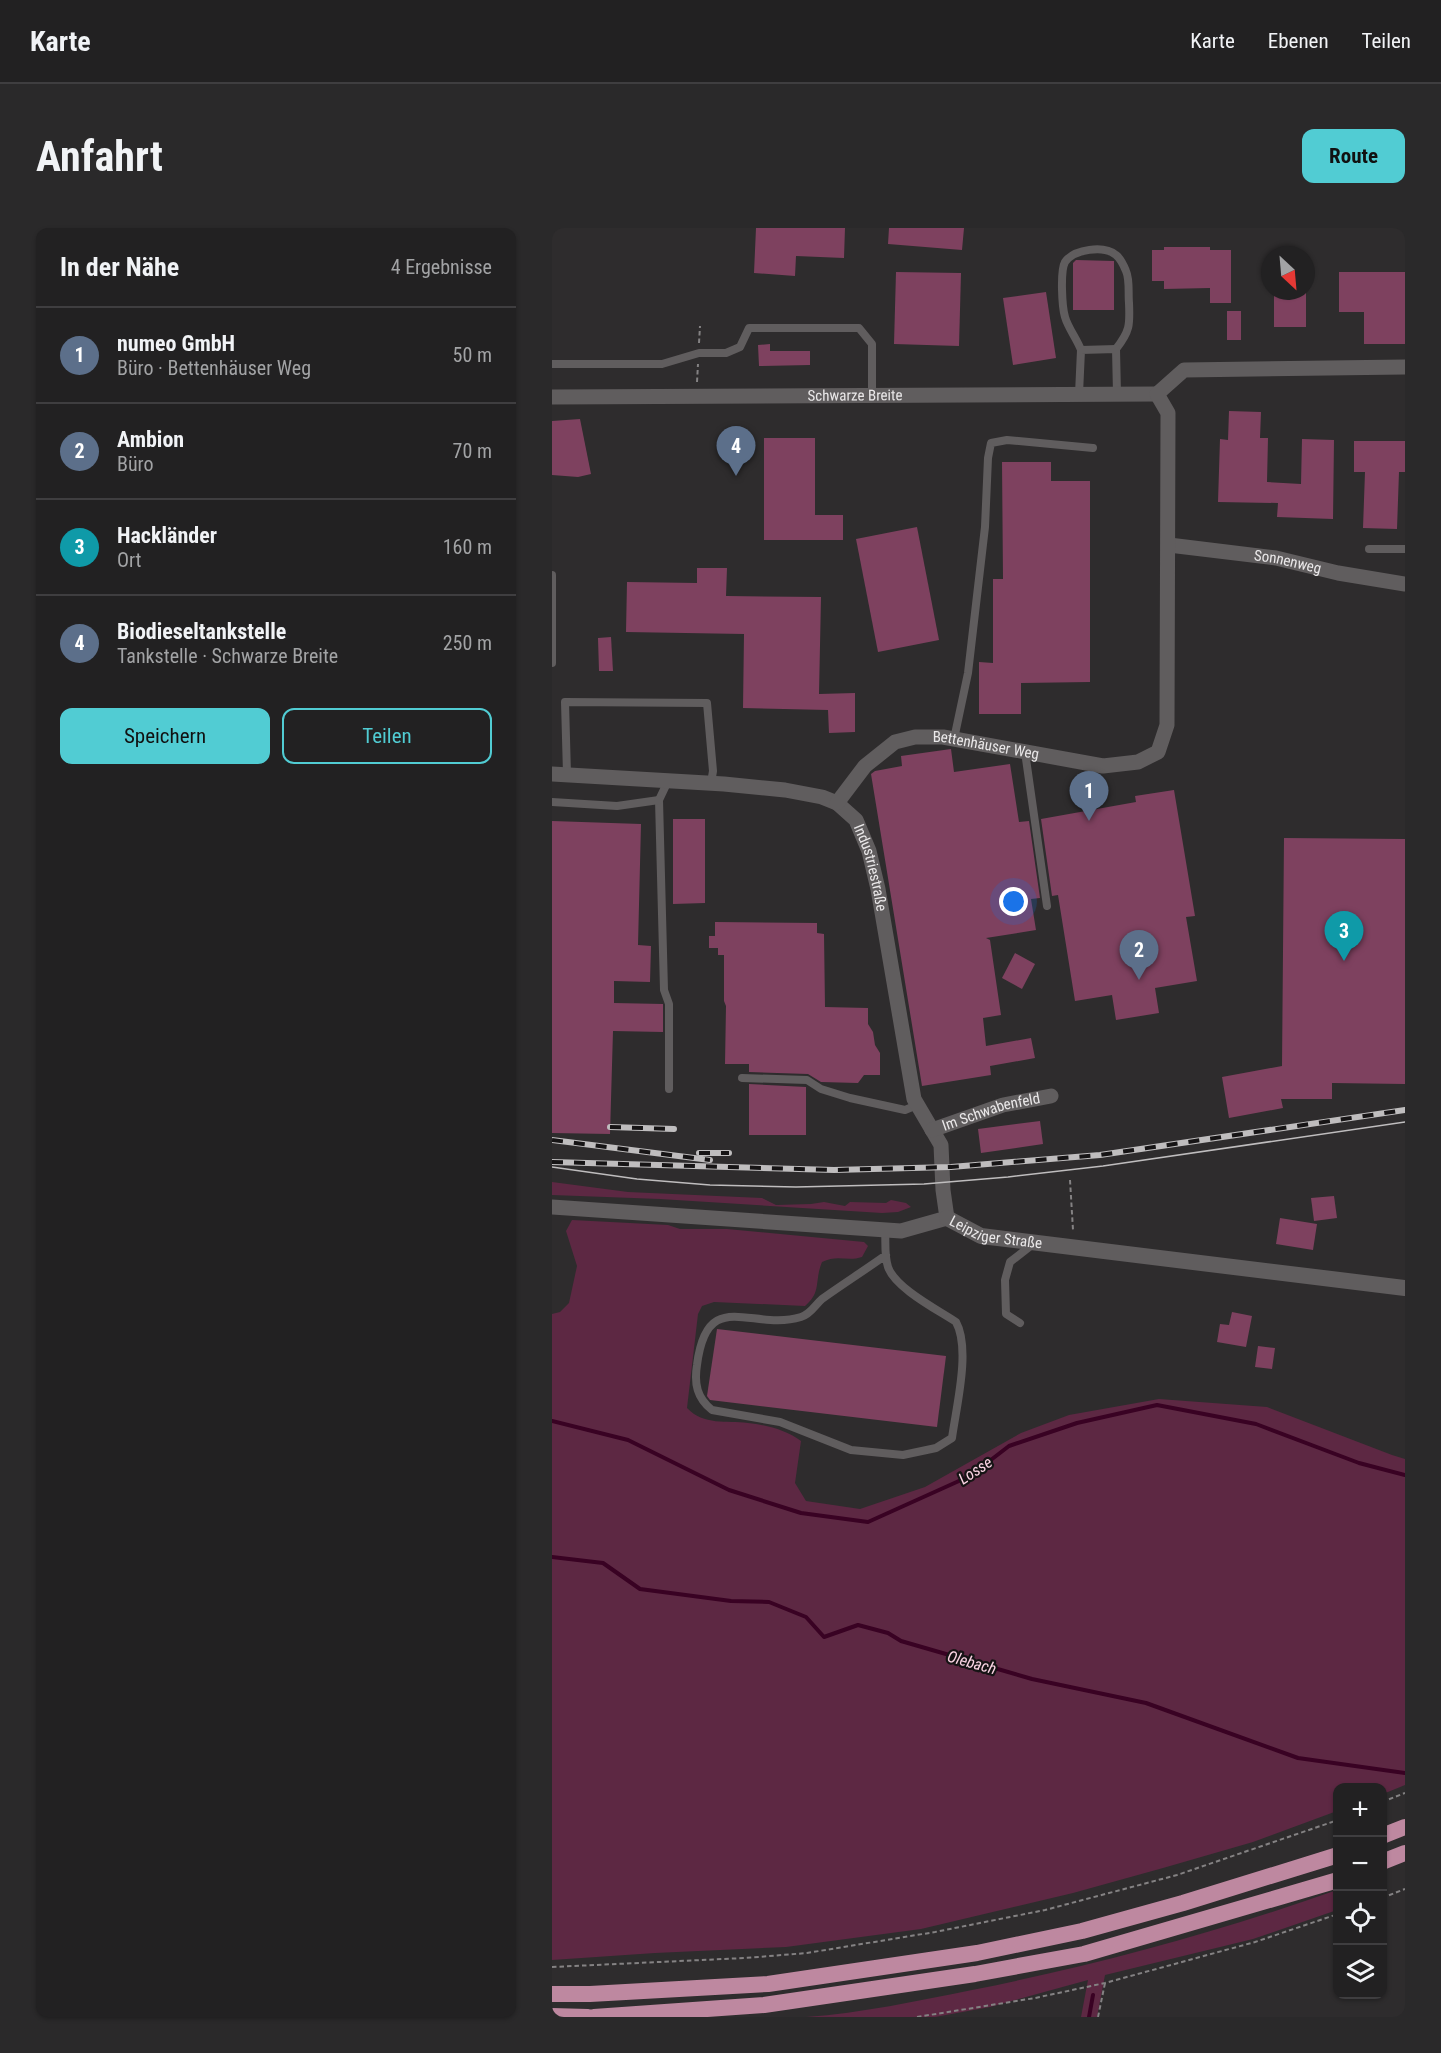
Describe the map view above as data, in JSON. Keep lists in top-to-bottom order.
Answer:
{
  "streets": {
    "street": [
      "Schwarze Breite",
      "Sonnenweg",
      "Bettenhäuser Weg",
      "Industriestraße",
      "Im Schwabenfeld",
      "Leipziger Straße"
    ]
  },
  "crossings": [
    ["Sonnenweg", "Bettenhäuser Weg"],
    ["Bettenhäuser Weg", "Industriestraße"],
    ["Industriestraße", "Im Schwabenfeld"],
    ["Industriestraße", "Leipziger Straße"]
  ],
  "water": ["Losse", "Olebach"],
  "north": "bottom right",
  "page": {
    "header": "Karte",
    "nav": ["Karte", "Ebenen", "Teilen"],
    "buttons": [
      "Route",
      ["Speichern", "Teilen"]
    ],
    "title": "Anfahrt",
    "heading": ["In der Nähe", "4 Ergebnisse"],
    "list": [
      {
        "mark": "1",
        "name": "numeo GmbH",
        "note": "Büro · Bettenhäuser Weg",
        "value": "50 m"
      },
      {
        "mark": "2",
        "name": "Ambion",
        "note": "Büro",
        "value": "70 m"
      },
      {
        "mark": "3",
        "name": "Hackländer",
        "note": "Ort",
        "value": "160 m"
      },
      {
        "mark": "4",
        "name": "Biodieseltankstelle",
        "note": "Tankstelle · Schwarze Breite",
        "value": "250 m"
      }
    ],
    "pins": [
      "4",
      "1",
      "3",
      "2"
    ],
    "map_buttons": ["+", "−"]
  }
}
